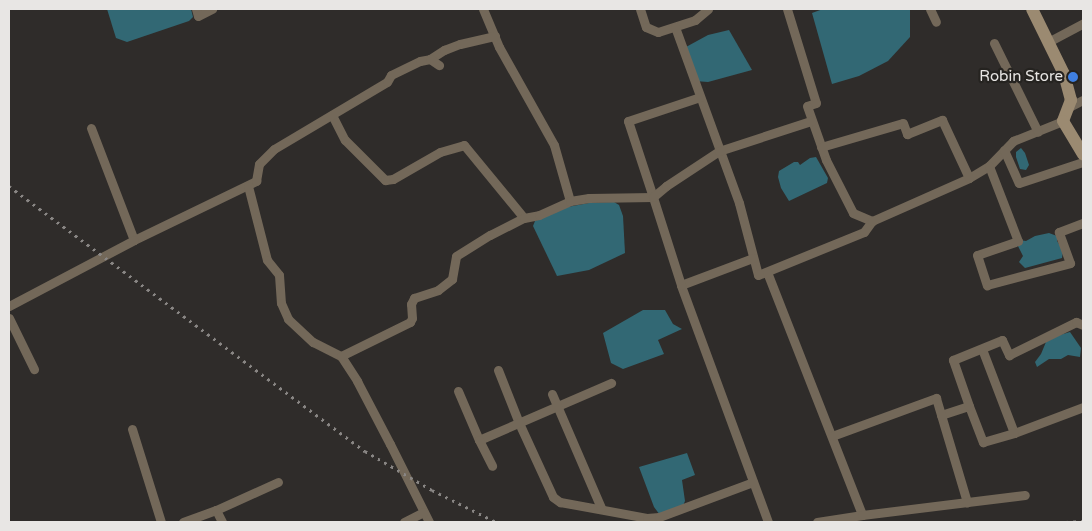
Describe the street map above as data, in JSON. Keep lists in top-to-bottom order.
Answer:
{
  "places": ["Robin Store"]
}
